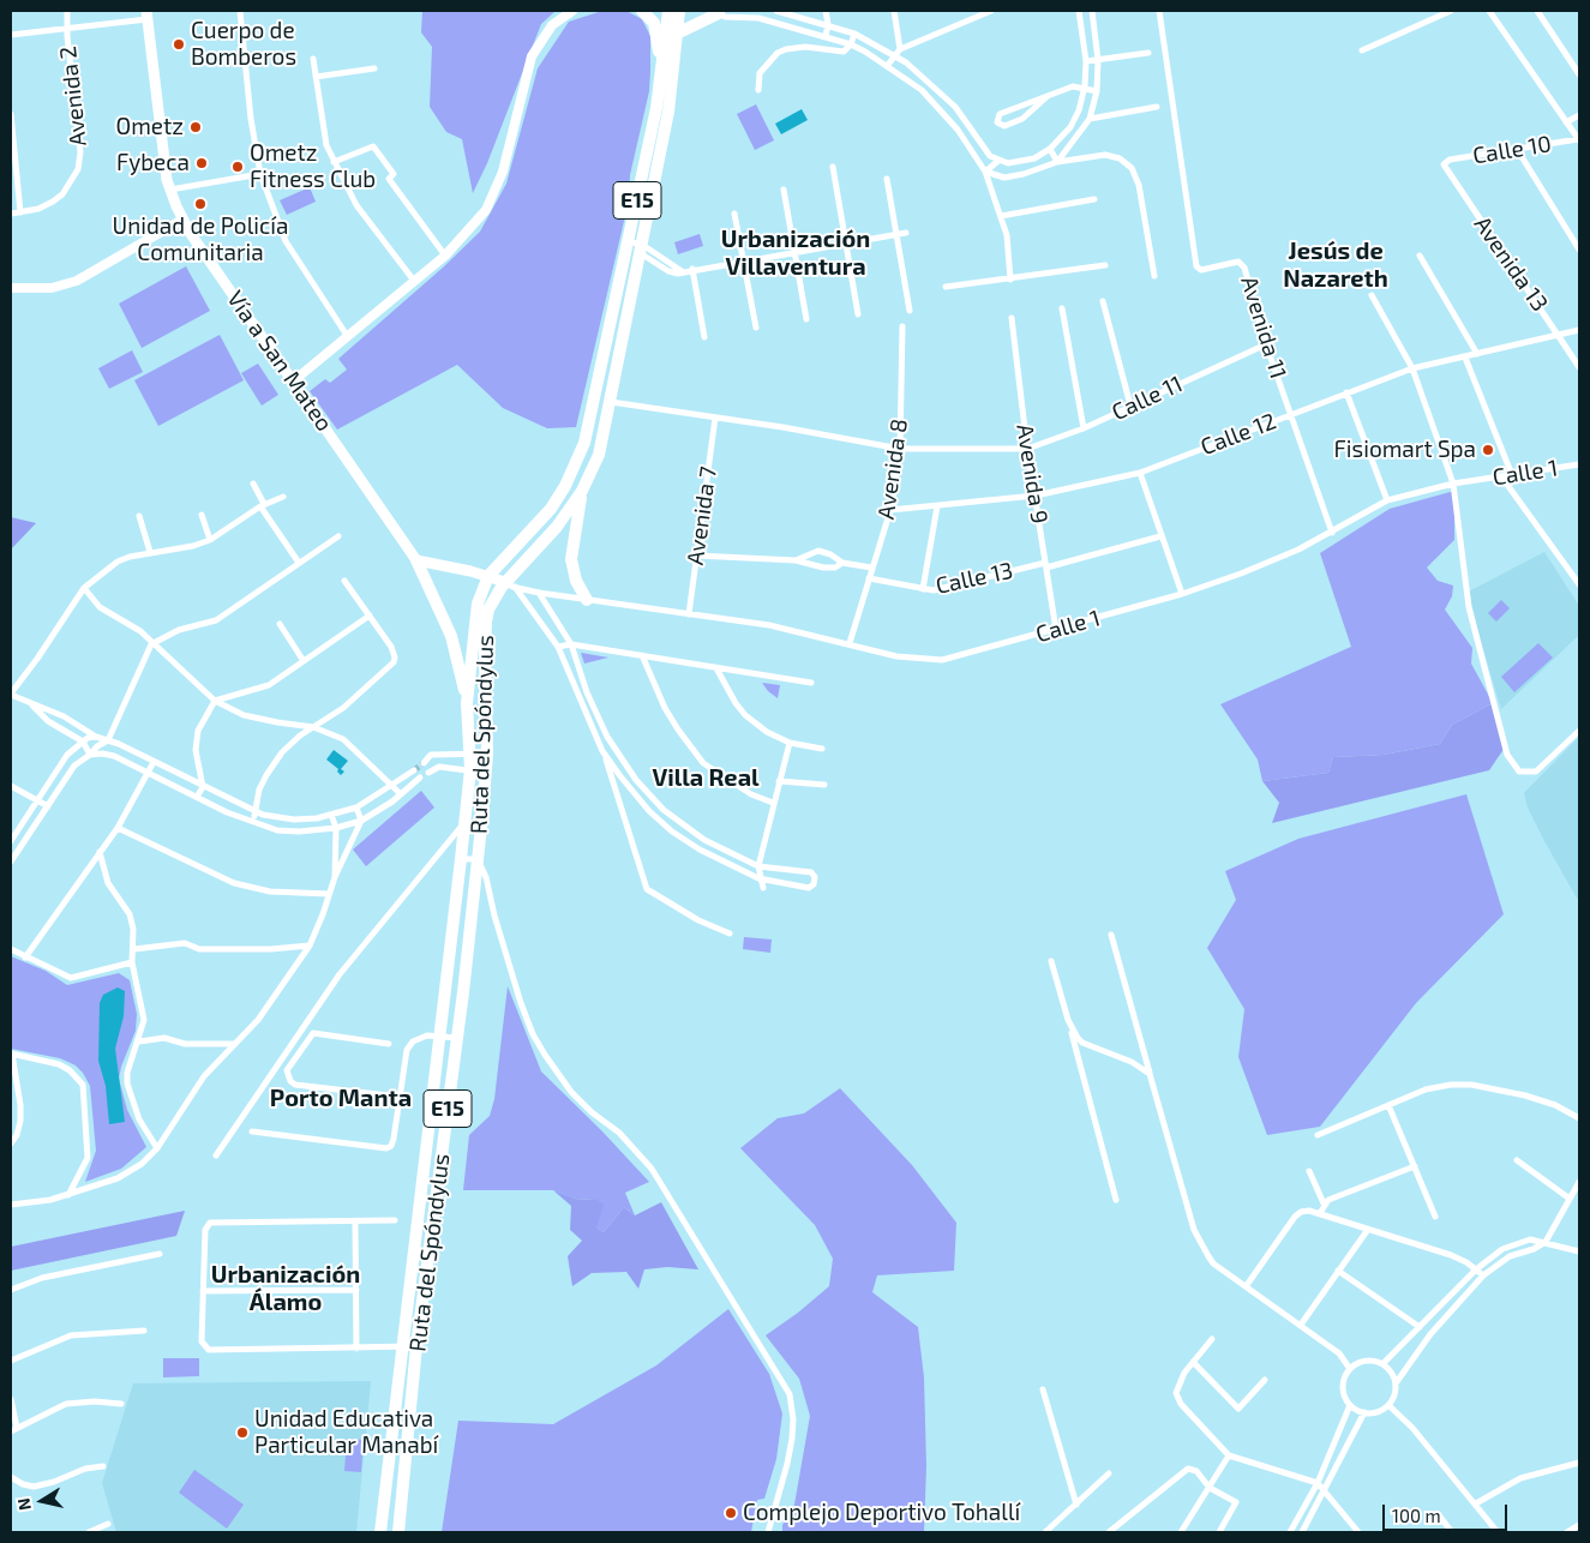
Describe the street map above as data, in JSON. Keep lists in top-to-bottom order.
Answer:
{
  "streets": {
    "highway": ["E15", "Ruta del Spóndylus"],
    "main road": ["Vía a San Mateo"],
    "street": [
      "Avenida 2",
      "Calle 10",
      "Avenida 13",
      "Avenida 11",
      "Calle 11",
      "Calle 12",
      "Avenida 8",
      "Calle 1",
      "Avenida 9",
      "Avenida 7",
      "Calle 13"
    ]
  },
  "crossings": [
    ["Calle 10", "Avenida 13"],
    ["Avenida 13", "Calle 12"],
    ["Avenida 11", "Calle 11"],
    ["Avenida 11", "Calle 12"],
    ["Avenida 11", "Calle 1"],
    ["Calle 11", "Avenida 8"],
    ["Calle 11", "Avenida 9"],
    ["Calle 11", "Avenida 7"],
    ["Calle 11", "Ruta del Spóndylus"],
    ["Calle 12", "Avenida 8"],
    ["Calle 12", "Avenida 9"],
    ["Avenida 8", "Calle 1"],
    ["Avenida 8", "Calle 13"],
    ["Calle 1", "Avenida 9"],
    ["Calle 1", "Avenida 7"],
    ["Calle 1", "Ruta del Spóndylus"],
    ["Avenida 9", "Calle 13"]
  ],
  "districts": [
    "Urbanización Villaventura",
    "Jesús de Nazareth",
    "Villa Real",
    "Porto Manta",
    "Urbanización Álamo"
  ],
  "places": [
    "Cuerpo de Bomberos",
    "Ometz",
    "Fybeca",
    "Ometz Fitness Club",
    "Unidad de Policía Comunitaria",
    "Fisiomart Spa",
    "Unidad Educativa Particular Manabí",
    "Complejo Deportivo Tohallí"
  ],
  "scale_bar": "100 m",
  "north": "left"
}
